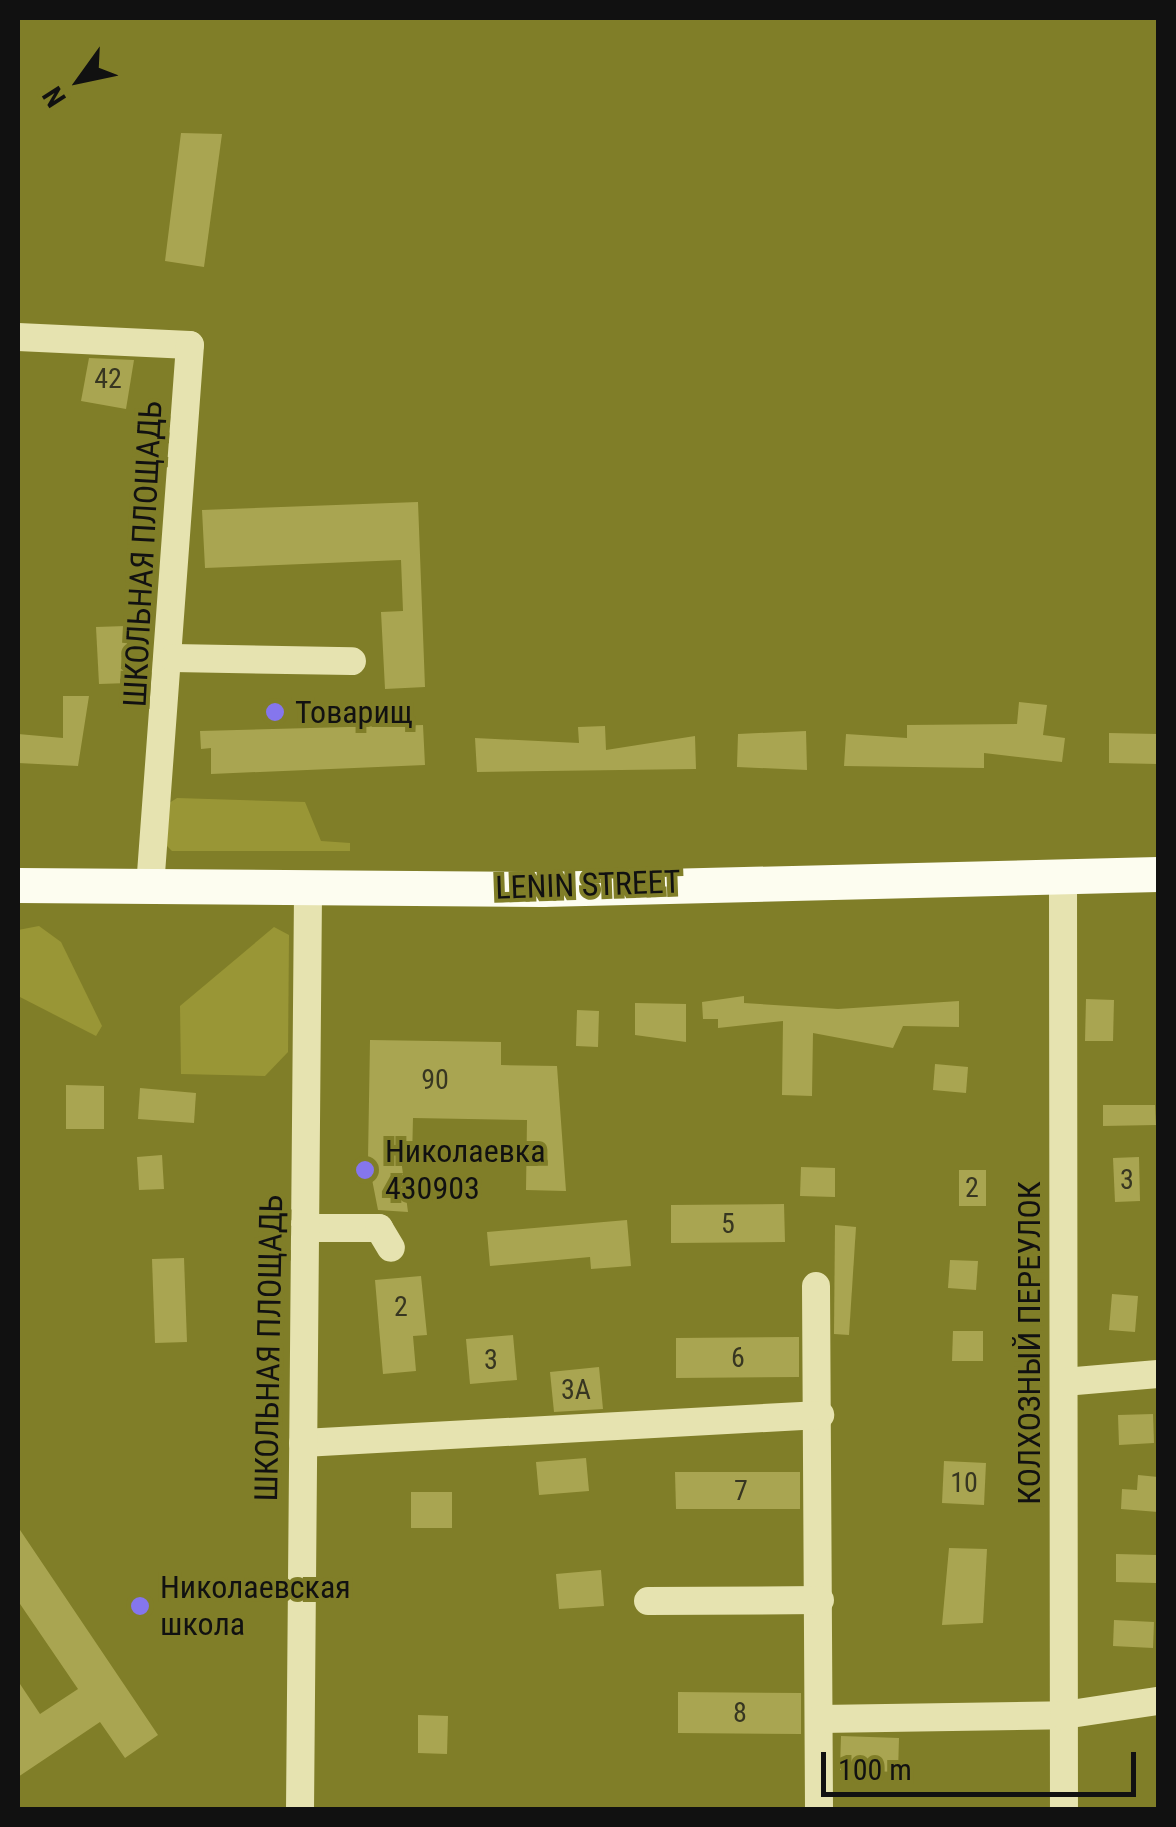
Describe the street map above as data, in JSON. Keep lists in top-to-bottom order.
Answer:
{
  "streets": {
    "main road": ["LENIN STREET"],
    "street": ["ШКОЛЬНАЯ ПЛОЩАДЬ", "КОЛХОЗНЫЙ ПЕРЕУЛОК"]
  },
  "crossings": [
    ["ШКОЛЬНАЯ ПЛОЩАДЬ", "LENIN STREET"],
    ["LENIN STREET", "КОЛХОЗНЫЙ ПЕРЕУЛОК"]
  ],
  "places": ["Товарищ", "Николаевка 430903", "Николаевская школа"],
  "house_numbers": [
    "42",
    "90",
    "3",
    "2",
    "5",
    "2",
    "6",
    "3",
    "3А",
    "10",
    "7",
    "8"
  ],
  "scale_bar": "100 m",
  "north": "bottom left"
}
